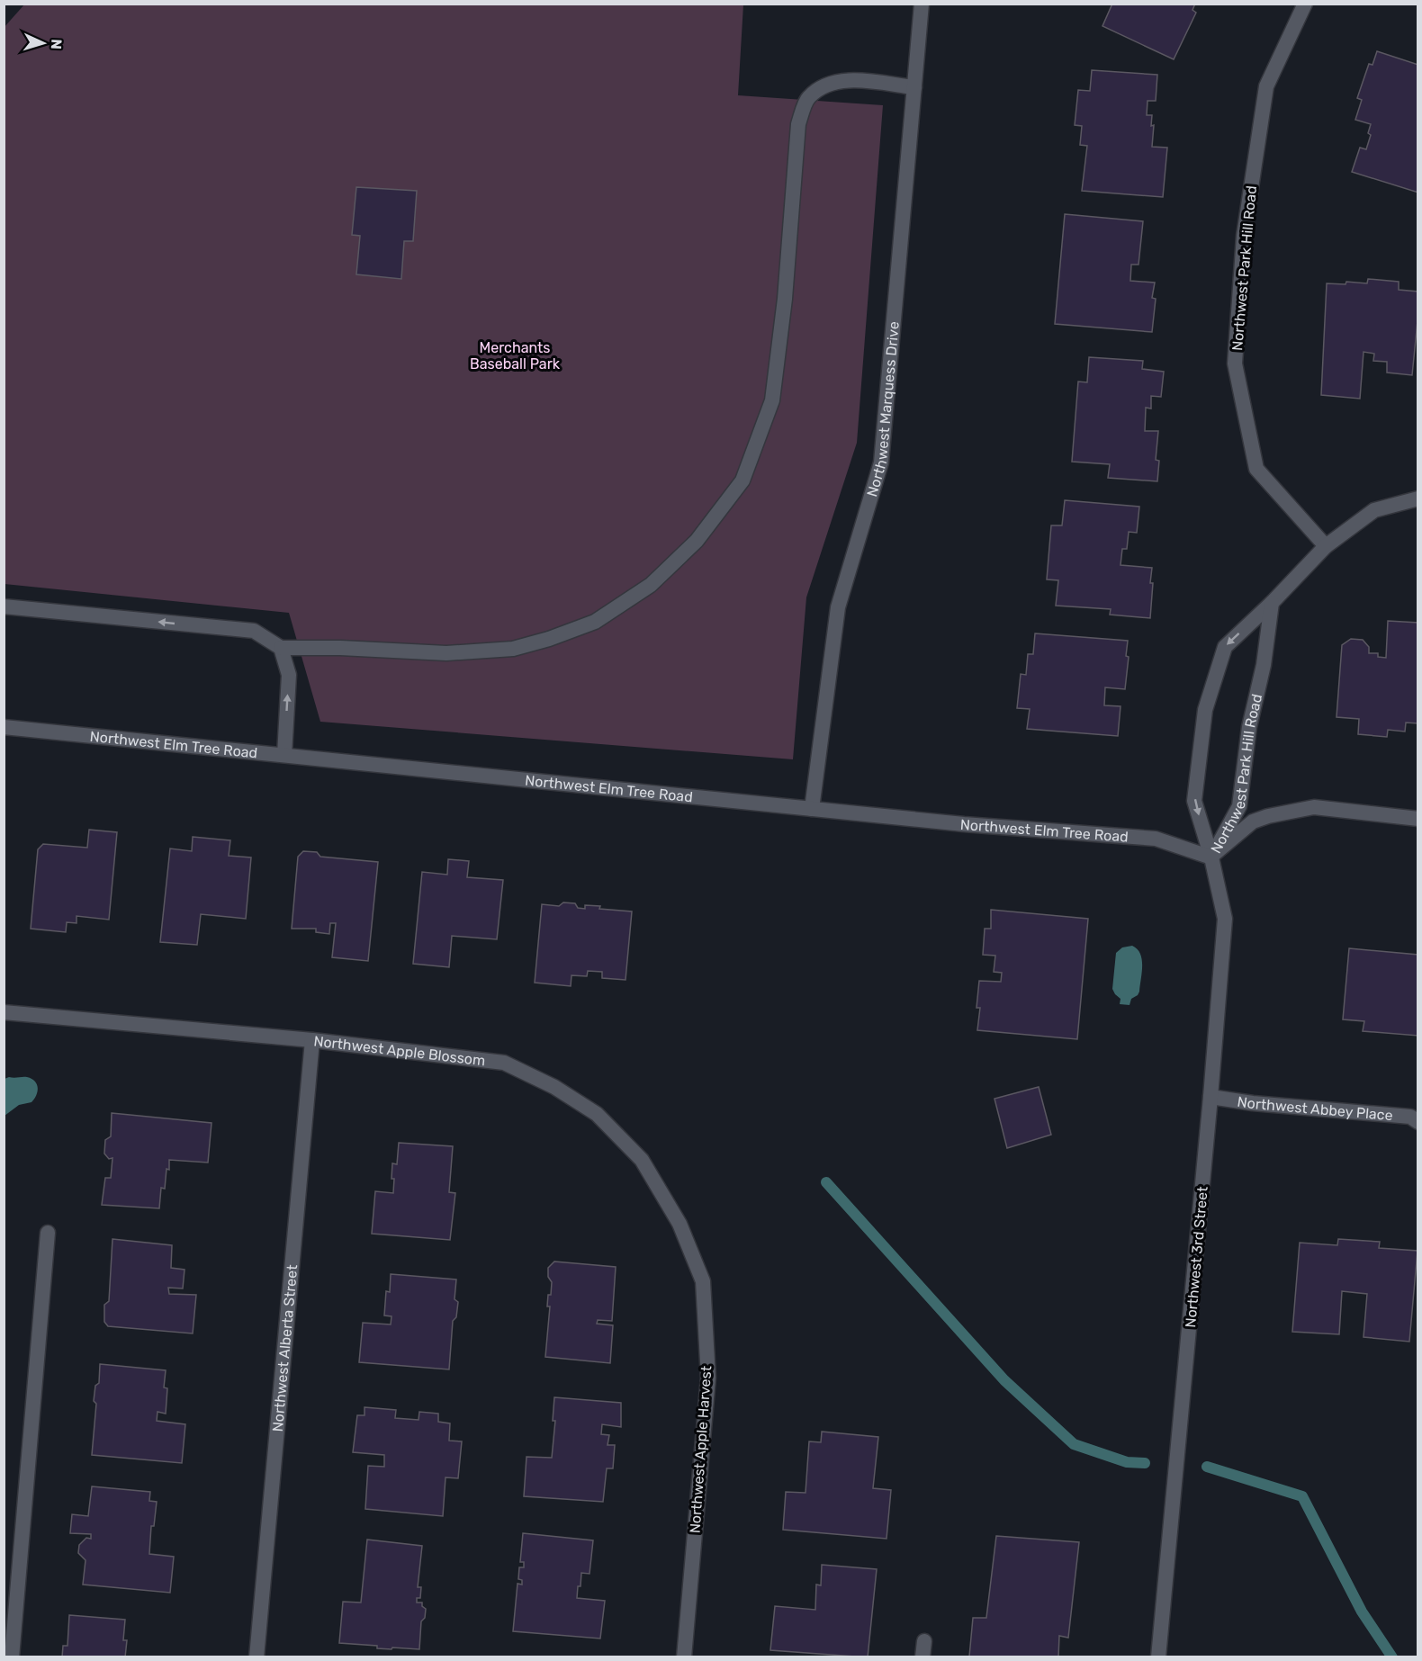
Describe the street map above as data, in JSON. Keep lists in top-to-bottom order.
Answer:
{
  "streets": {
    "street": [
      "Northwest Park Hill Road",
      "Northwest Marquess Drive",
      "Northwest Elm Tree Road",
      "Northwest Apple Blossom",
      "Northwest Abbey Place",
      "Northwest 3rd Street",
      "Northwest Alberta Street",
      "Northwest Apple Harvest"
    ]
  },
  "crossings": [
    ["Northwest Park Hill Road", "Northwest Elm Tree Road"],
    ["Northwest Park Hill Road", "Northwest 3rd Street"],
    ["Northwest Marquess Drive", "Northwest Elm Tree Road"],
    ["Northwest Elm Tree Road", "Northwest 3rd Street"],
    ["Northwest Apple Blossom", "Northwest Alberta Street"],
    ["Northwest Apple Blossom", "Northwest Apple Harvest"],
    ["Northwest Abbey Place", "Northwest 3rd Street"]
  ],
  "parks": ["Merchants Baseball Park"],
  "north": "right"
}
